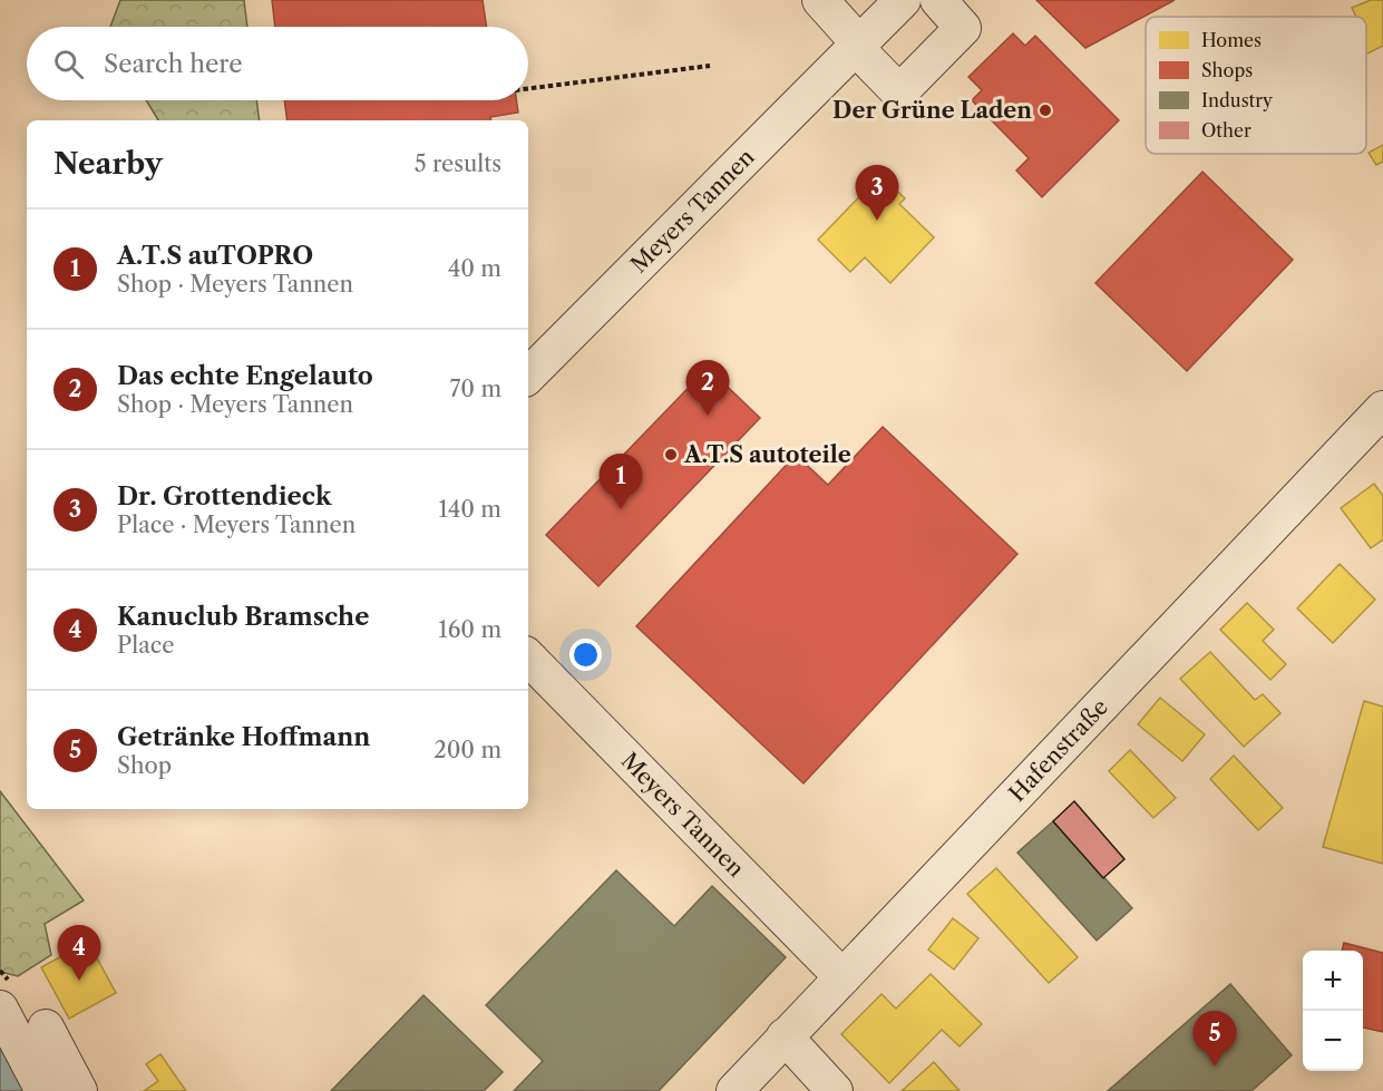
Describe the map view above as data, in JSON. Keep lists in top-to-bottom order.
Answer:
{
  "streets": {
    "street": ["Meyers Tannen", "Hafenstraße"]
  },
  "crossings": [
    ["Meyers Tannen", "Hafenstraße"]
  ],
  "places": ["Der Grüne Laden", "A.T.S autoteile"],
  "legend": [
    "Homes",
    "Shops",
    "Industry",
    "Other"
  ],
  "page": {
    "search": "Search here",
    "heading": ["Nearby", "5 results"],
    "pins": [
      "3",
      "2",
      "1",
      "4",
      "5"
    ],
    "list": [
      {
        "mark": "1",
        "name": "A.T.S auTOPRO",
        "note": "Shop · Meyers Tannen",
        "value": "40 m"
      },
      {
        "mark": "2",
        "name": "Das echte Engelauto",
        "note": "Shop · Meyers Tannen",
        "value": "70 m"
      },
      {
        "mark": "3",
        "name": "Dr. Grottendieck",
        "note": "Place · Meyers Tannen",
        "value": "140 m"
      },
      {
        "mark": "4",
        "name": "Kanuclub Bramsche",
        "note": "Place",
        "value": "160 m"
      },
      {
        "mark": "5",
        "name": "Getränke Hoffmann",
        "note": "Shop",
        "value": "200 m"
      }
    ],
    "map_buttons": ["+", "−"]
  }
}
